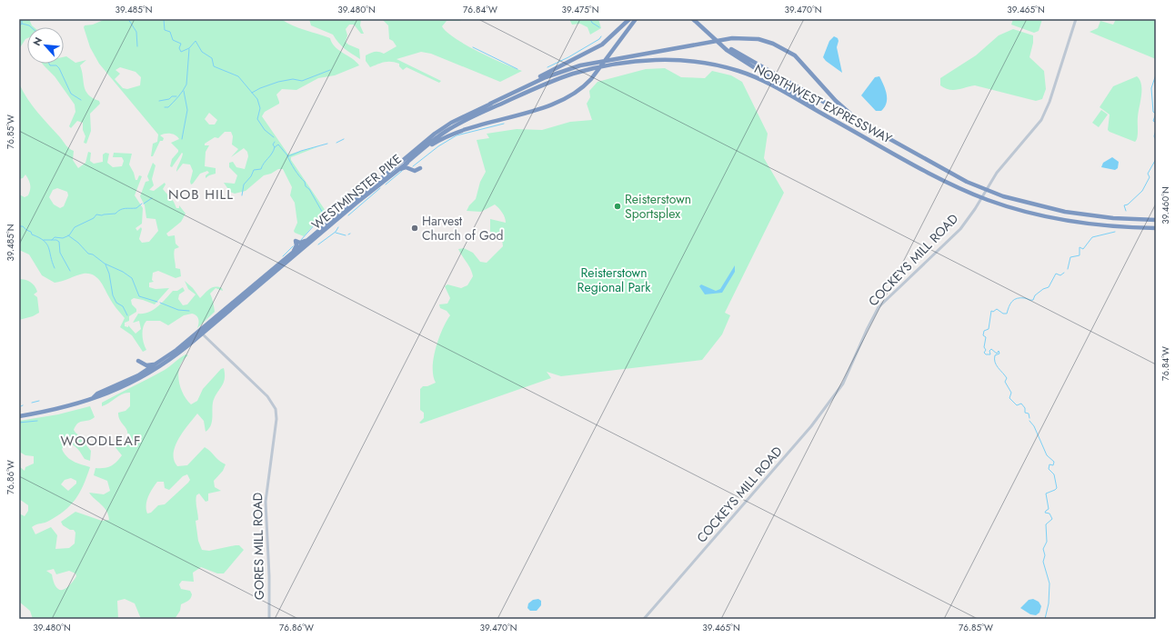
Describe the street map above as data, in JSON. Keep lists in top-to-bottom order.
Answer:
{
  "streets": {
    "highway": ["NORTHWEST EXPRESSWAY", "WESTMINSTER PIKE"],
    "street": ["COCKEYS MILL ROAD", "GORES MILL ROAD"]
  },
  "crossings": [
    ["NORTHWEST EXPRESSWAY", "WESTMINSTER PIKE"],
    ["WESTMINSTER PIKE", "GORES MILL ROAD"]
  ],
  "districts": ["NOB HILL", "WOODLEAF"],
  "parks": ["Reisterstown Regional Park"],
  "places": ["Reisterstown Sportsplex", "Harvest Church of God"],
  "north": "top left",
  "coordinates": [
    "39.485°N",
    "39.480°N",
    "76.84°W",
    "39.475°N",
    "39.470°N",
    "39.465°N",
    "76.85°W",
    "39.460°N",
    "76.86°W"
  ]
}
